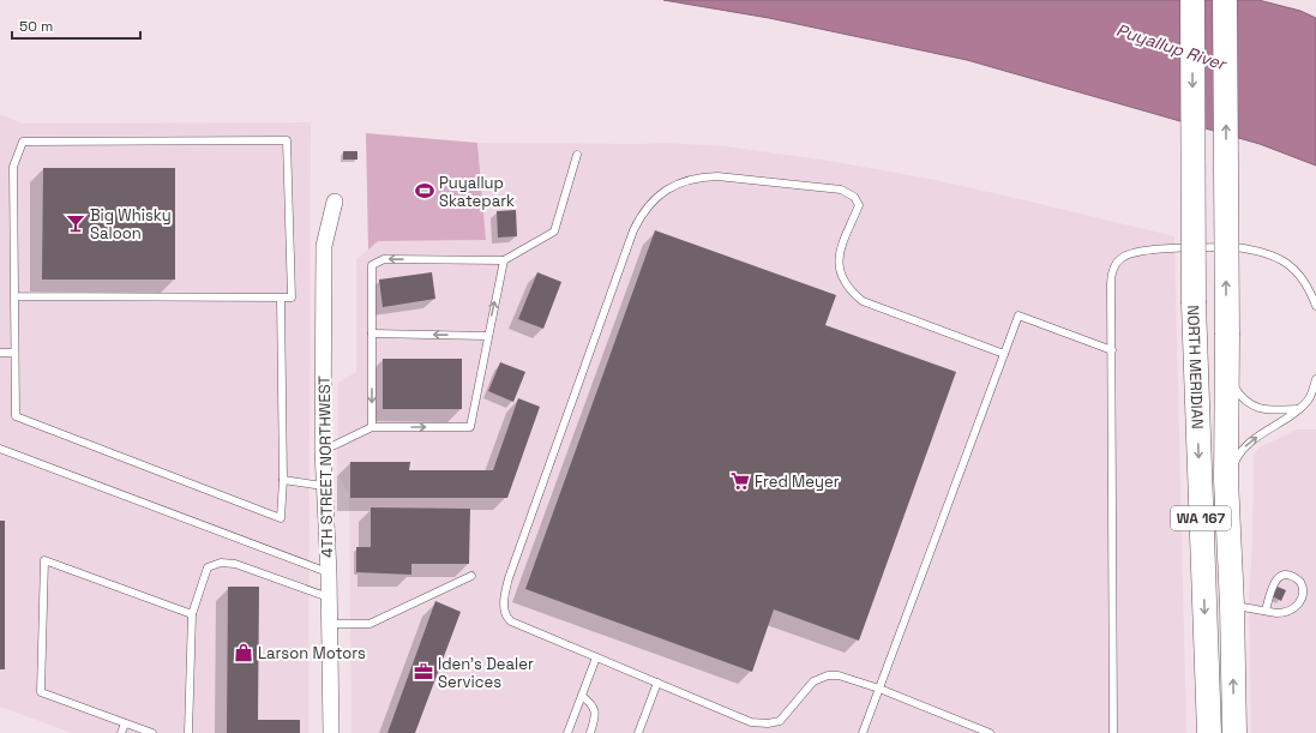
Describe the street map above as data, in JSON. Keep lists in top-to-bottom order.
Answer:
{
  "streets": {
    "main road": ["NORTH MERIDIAN", "WA 167"],
    "street": ["4TH STREET NORTHWEST"]
  },
  "water": ["Puyallup River"],
  "places": {
    "sports": ["Puyallup Skatepark"],
    "bar": ["Big Whisky Saloon"],
    "supermarket": ["Fred Meyer"],
    "shop": ["Larson Motors"],
    "office": ["Iden's Dealer Services"]
  },
  "scale_bar": "50 m"
}
